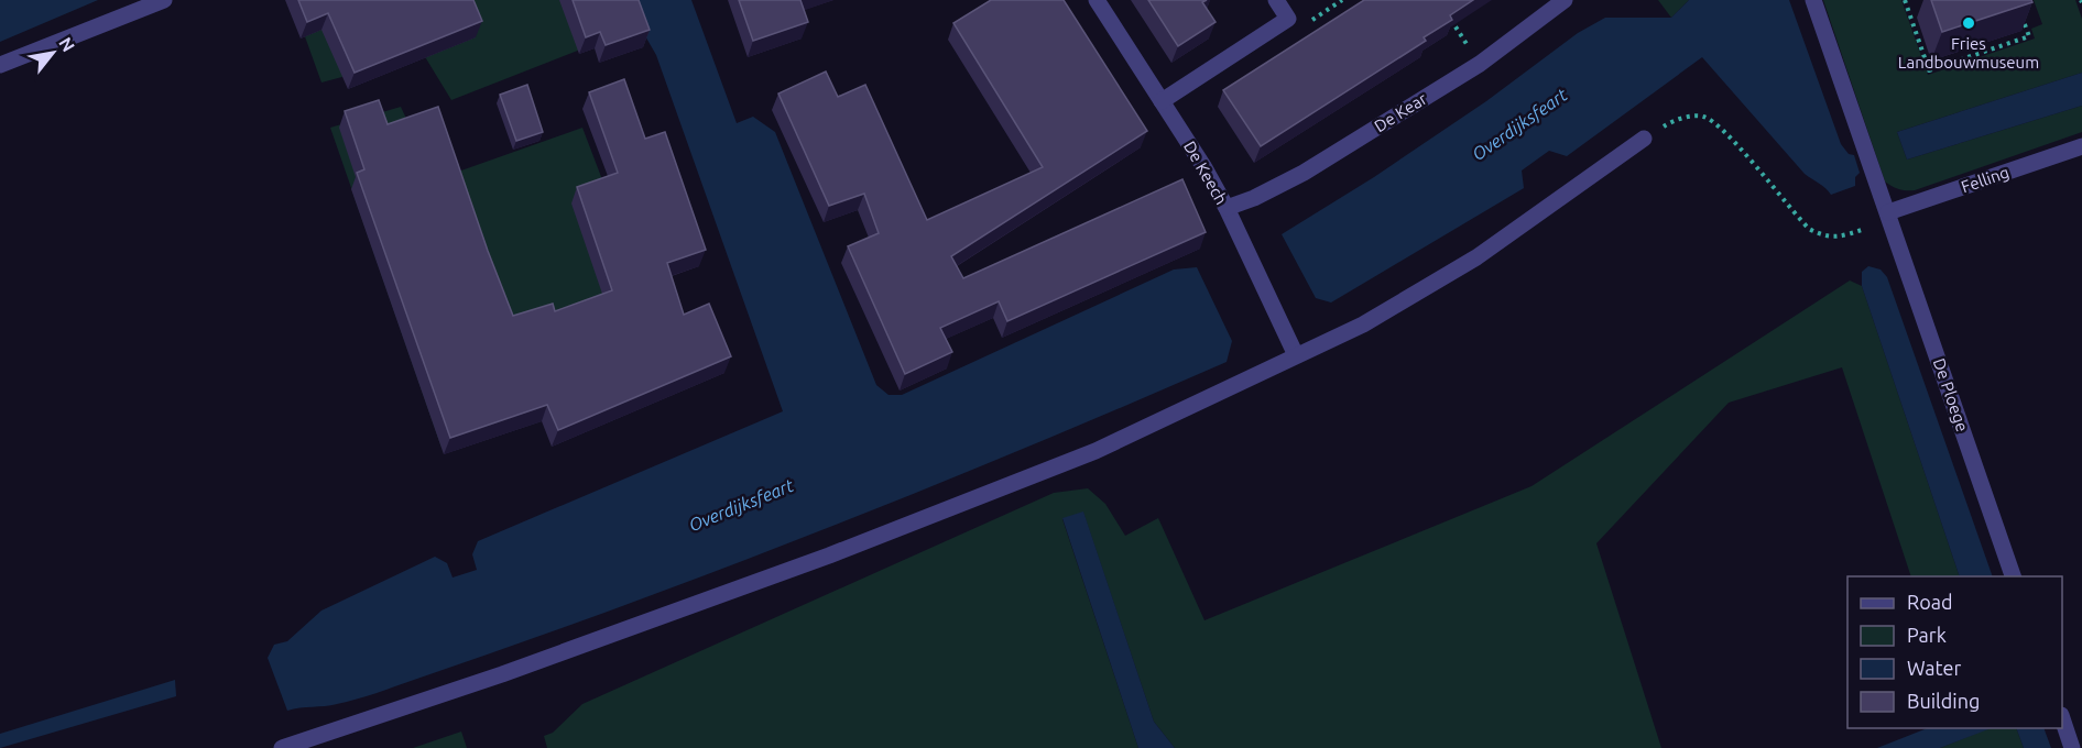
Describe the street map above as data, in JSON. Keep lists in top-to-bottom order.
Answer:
{
  "streets": {
    "street": [
      "De Kear",
      "De Keech",
      "Felling",
      "De Ploege"
    ]
  },
  "crossings": [
    ["De Kear", "De Keech"],
    ["Felling", "De Ploege"]
  ],
  "water": ["Overdijksfeart"],
  "places": ["Fries Landbouwmuseum"],
  "legend": [
    "Road",
    "Park",
    "Water",
    "Building"
  ],
  "north": "top right"
}
